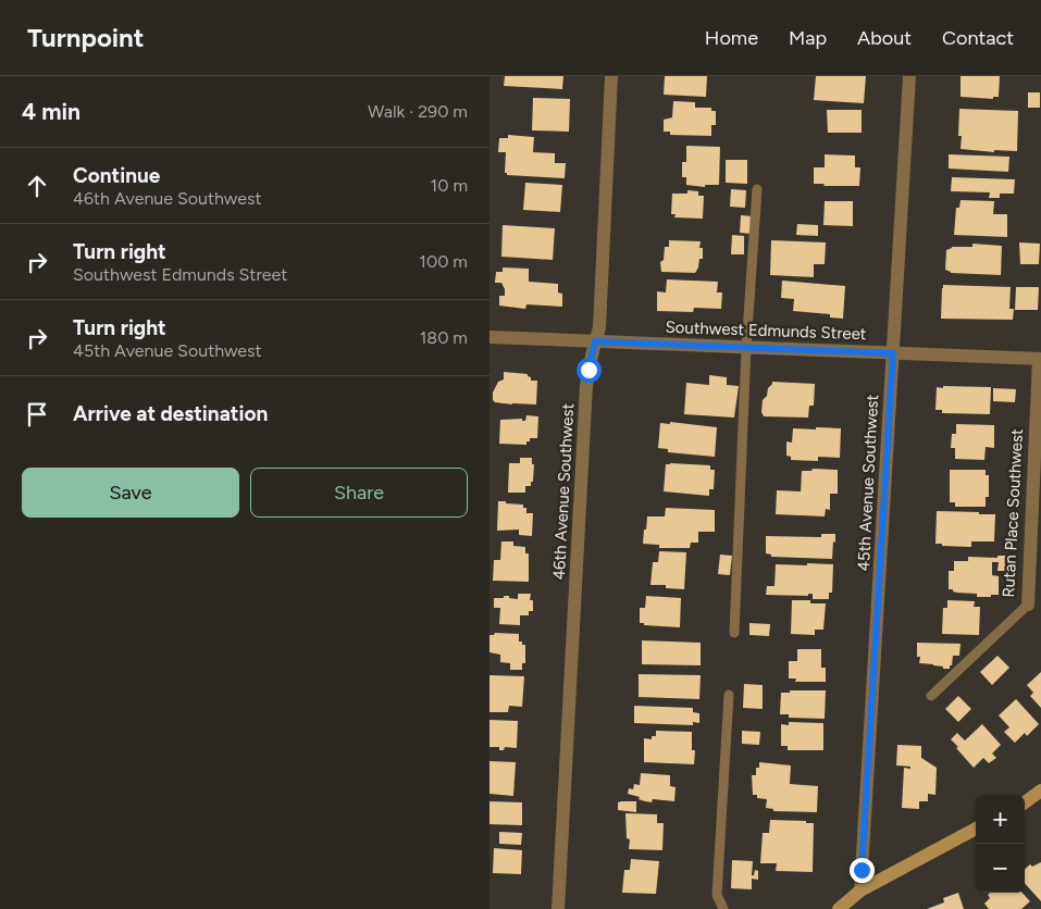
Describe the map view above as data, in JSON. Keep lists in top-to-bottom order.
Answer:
{
  "streets": {
    "street": [
      "Southwest Edmunds Street",
      "45th Avenue Southwest",
      "46th Avenue Southwest",
      "Rutan Place Southwest"
    ]
  },
  "crossings": [
    ["Southwest Edmunds Street", "45th Avenue Southwest"],
    ["Southwest Edmunds Street", "46th Avenue Southwest"],
    ["Southwest Edmunds Street", "Rutan Place Southwest"]
  ],
  "page": {
    "header": "Turnpoint",
    "nav": [
      "Home",
      "Map",
      "About",
      "Contact"
    ],
    "heading": ["4 min", "Walk · 290 m"],
    "list": [
      ["Continue", "46th Avenue Southwest", "10 m"],
      ["Turn right", "Southwest Edmunds Street", "100 m"],
      ["Turn right", "45th Avenue Southwest", "180 m"],
      "Arrive at destination"
    ],
    "buttons": ["Save", "Share"],
    "map_buttons": ["+", "−"]
  }
}
